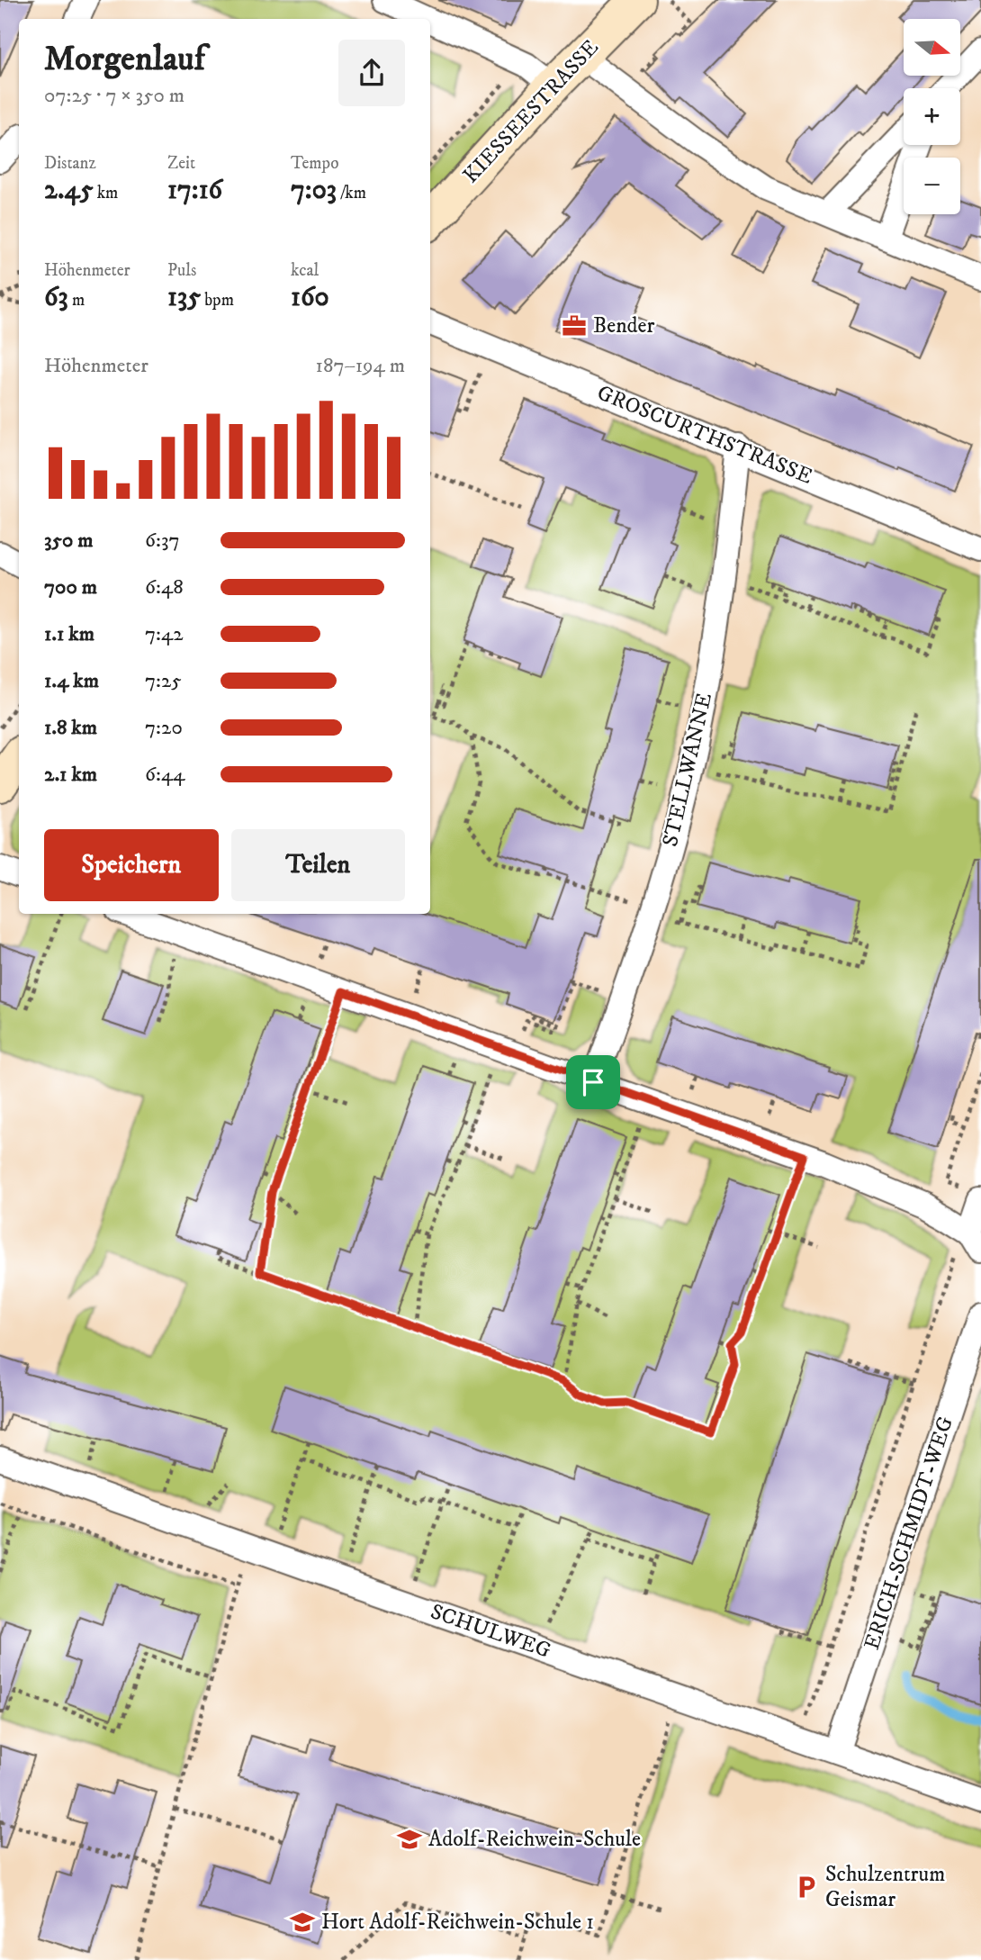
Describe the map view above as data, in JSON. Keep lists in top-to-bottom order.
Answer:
{
  "streets": {
    "street": [
      "KIESSEESTRASSE",
      "GROSCURTHSTRASSE",
      "STELLWANNE",
      "ERICH-SCHMIDT-WEG",
      "SCHULWEG"
    ]
  },
  "crossings": [
    ["GROSCURTHSTRASSE", "STELLWANNE"],
    ["ERICH-SCHMIDT-WEG", "SCHULWEG"]
  ],
  "places": {
    "office": ["Bender"],
    "school or university": ["Adolf-Reichwein-Schule", "Hort Adolf-Reichwein-Schule 1"],
    "parking": ["Schulzentrum Geismar"]
  },
  "north": "right",
  "page": {
    "map_buttons": ["+", "−"],
    "heading": ["Morgenlauf", "07:25 · 7 × 350 m"],
    "stats": [
      ["Distanz", "2.45 km"],
      ["Zeit", "17:16"],
      ["Tempo", "7:03 /km"],
      ["Höhenmeter", "63 m"],
      ["Puls", "135 bpm"],
      ["kcal", "160"]
    ],
    "chart": ["Höhenmeter", "187–194 m"],
    "list": [
      {
        "name": "350 m",
        "note": "6:37"
      },
      {
        "name": "700 m",
        "note": "6:48"
      },
      {
        "name": "1.1 km",
        "note": "7:42"
      },
      {
        "name": "1.4 km",
        "note": "7:25"
      },
      {
        "name": "1.8 km",
        "note": "7:20"
      },
      {
        "name": "2.1 km",
        "note": "6:44"
      }
    ],
    "buttons": ["Speichern", "Teilen"]
  }
}
